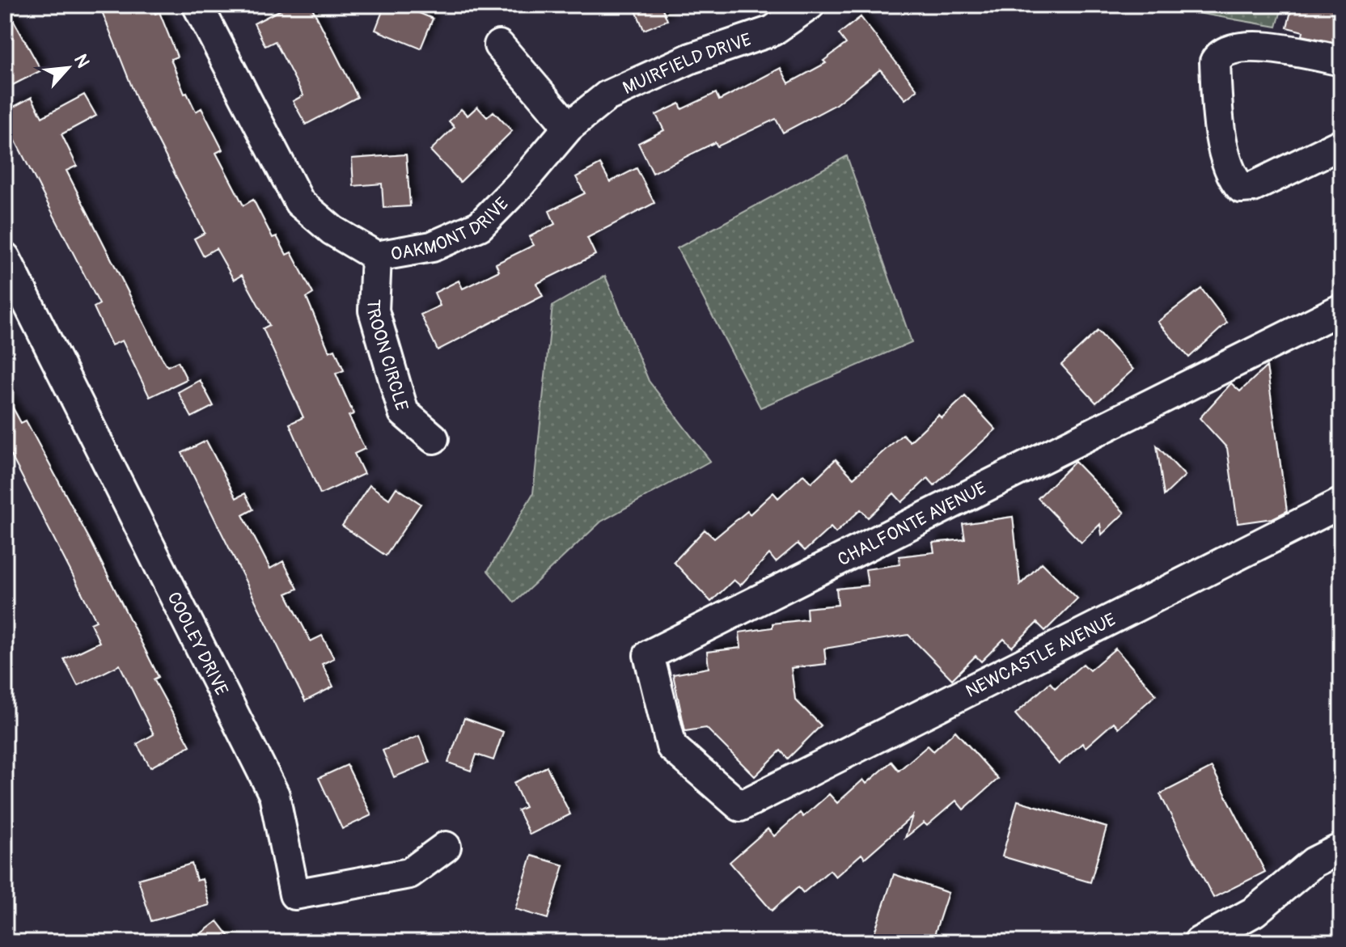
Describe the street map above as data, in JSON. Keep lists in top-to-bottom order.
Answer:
{
  "streets": {
    "street": [
      "MUIRFIELD DRIVE",
      "OAKMONT DRIVE",
      "TROON CIRCLE",
      "CHALFONTE AVENUE",
      "COOLEY DRIVE",
      "NEWCASTLE AVENUE"
    ]
  },
  "crossings": [
    ["MUIRFIELD DRIVE", "OAKMONT DRIVE"],
    ["OAKMONT DRIVE", "TROON CIRCLE"],
    ["CHALFONTE AVENUE", "NEWCASTLE AVENUE"]
  ],
  "north": "top right"
}
